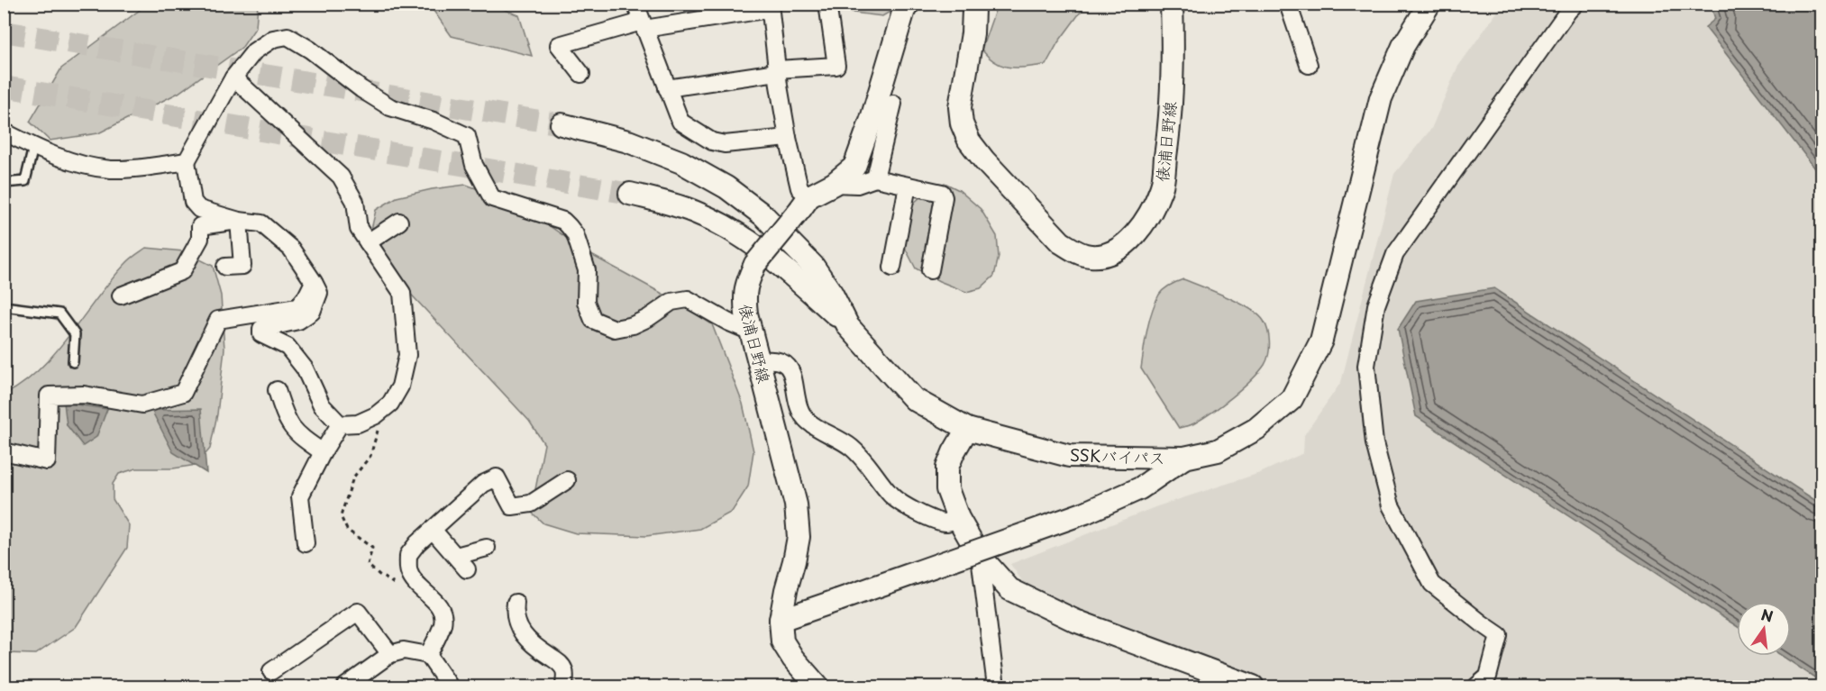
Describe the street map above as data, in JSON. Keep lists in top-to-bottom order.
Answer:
{
  "streets": {
    "street": ["俵浦日野線", "SSKバイパス"]
  },
  "north": "top"
}
